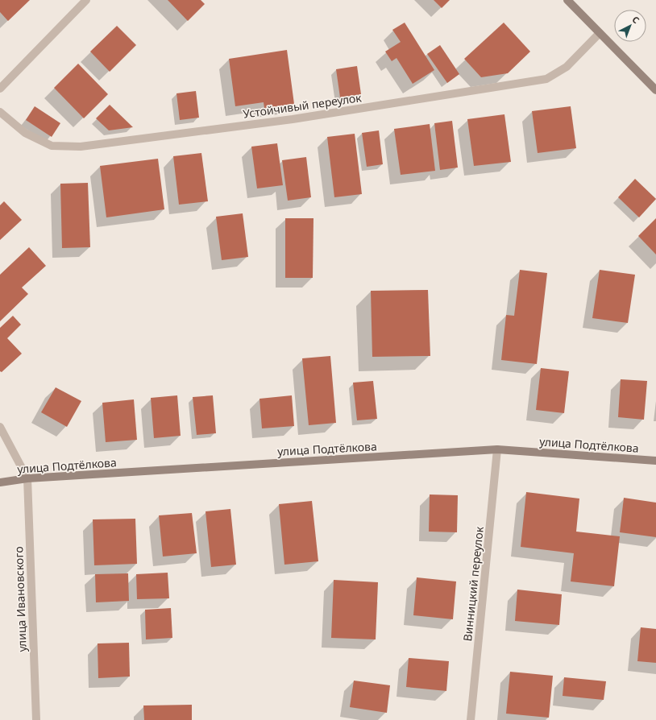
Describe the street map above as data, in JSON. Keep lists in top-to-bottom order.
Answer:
{
  "streets": {
    "street": [
      "Устойчивый переулок",
      "улица Подтёлкова",
      "Винницкий переулок",
      "улица Ивановского"
    ]
  },
  "crossings": [
    ["улица Подтёлкова", "Винницкий переулок"],
    ["улица Подтёлкова", "улица Ивановского"]
  ],
  "north": "top right"
}
